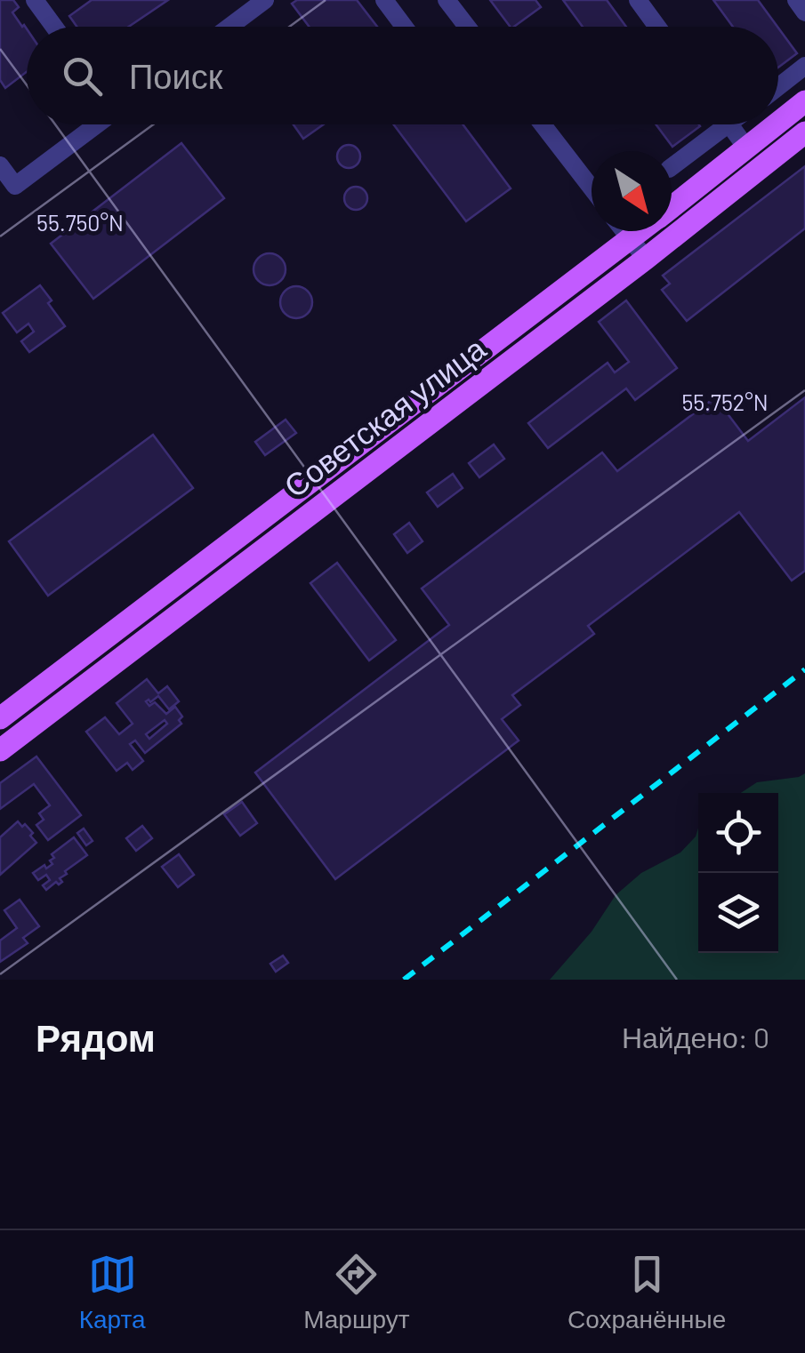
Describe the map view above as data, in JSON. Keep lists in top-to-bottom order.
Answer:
{
  "streets": {
    "main road": ["Советская улица"]
  },
  "north": "bottom right",
  "page": {
    "search": "Поиск",
    "heading": ["Рядом", "Найдено: 0"],
    "nav": ["Карта", "Маршрут", "Сохранённые"]
  },
  "coordinates": ["55.750°N", "55.752°N"]
}
